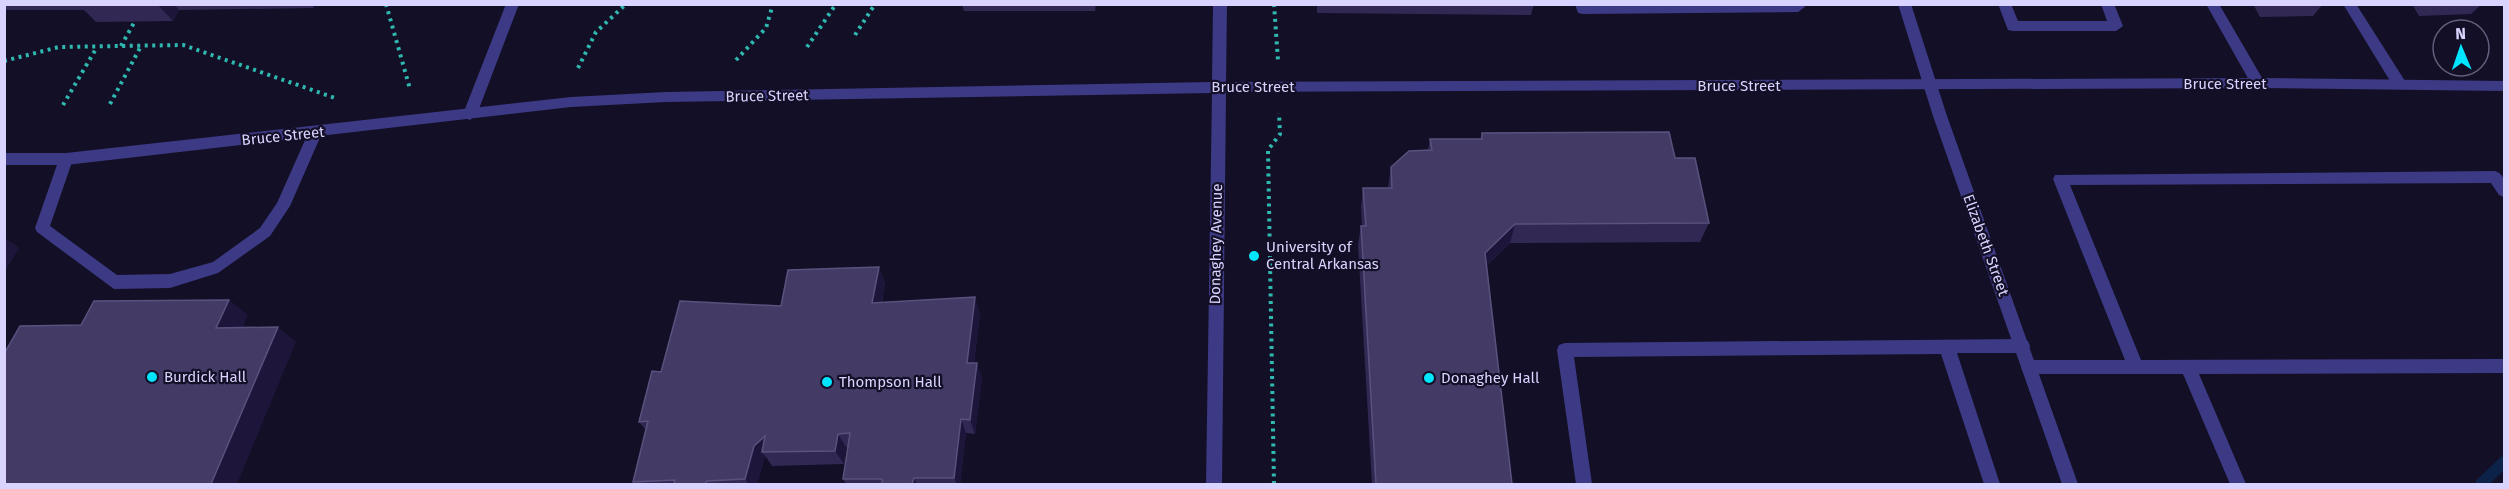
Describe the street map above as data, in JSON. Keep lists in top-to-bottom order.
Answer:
{
  "streets": {
    "street": ["Bruce Street", "Donaghey Avenue", "Elizabeth Street"]
  },
  "crossings": [
    ["Bruce Street", "Donaghey Avenue"],
    ["Bruce Street", "Elizabeth Street"]
  ],
  "places": [
    "University of Central Arkansas",
    "Burdick Hall",
    "Donaghey Hall",
    "Thompson Hall"
  ],
  "north": "top"
}
